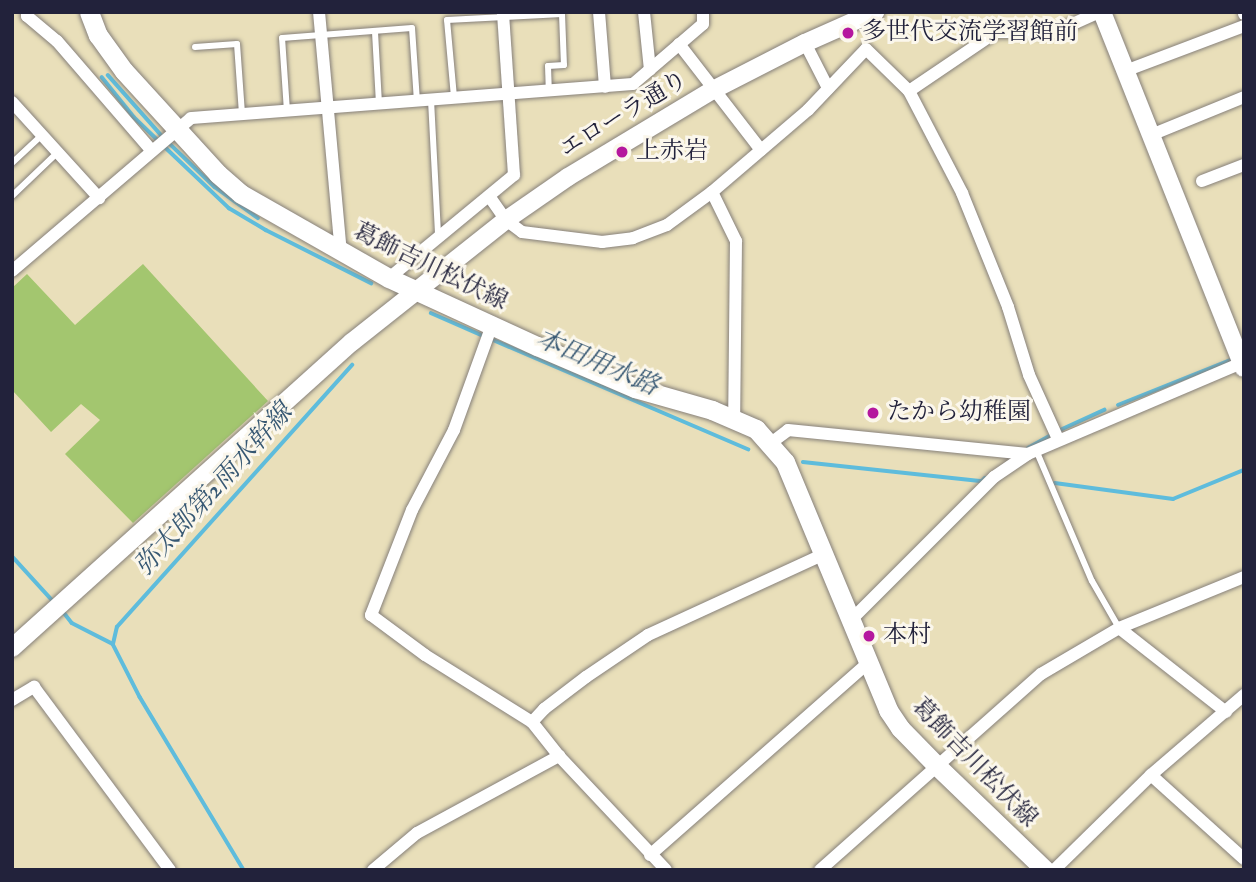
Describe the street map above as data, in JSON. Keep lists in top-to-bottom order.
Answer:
{
  "streets": {
    "main road": ["葛飾吉川松伏線"],
    "street": ["エローラ通り"]
  },
  "crossings": [
    ["エローラ通り", "葛飾吉川松伏線"]
  ],
  "water": ["本田用水路", "弥太郎第2雨水幹線"],
  "places": [
    "多世代交流学習館前",
    "上赤岩",
    "たから幼稚園",
    "本村"
  ]
}
